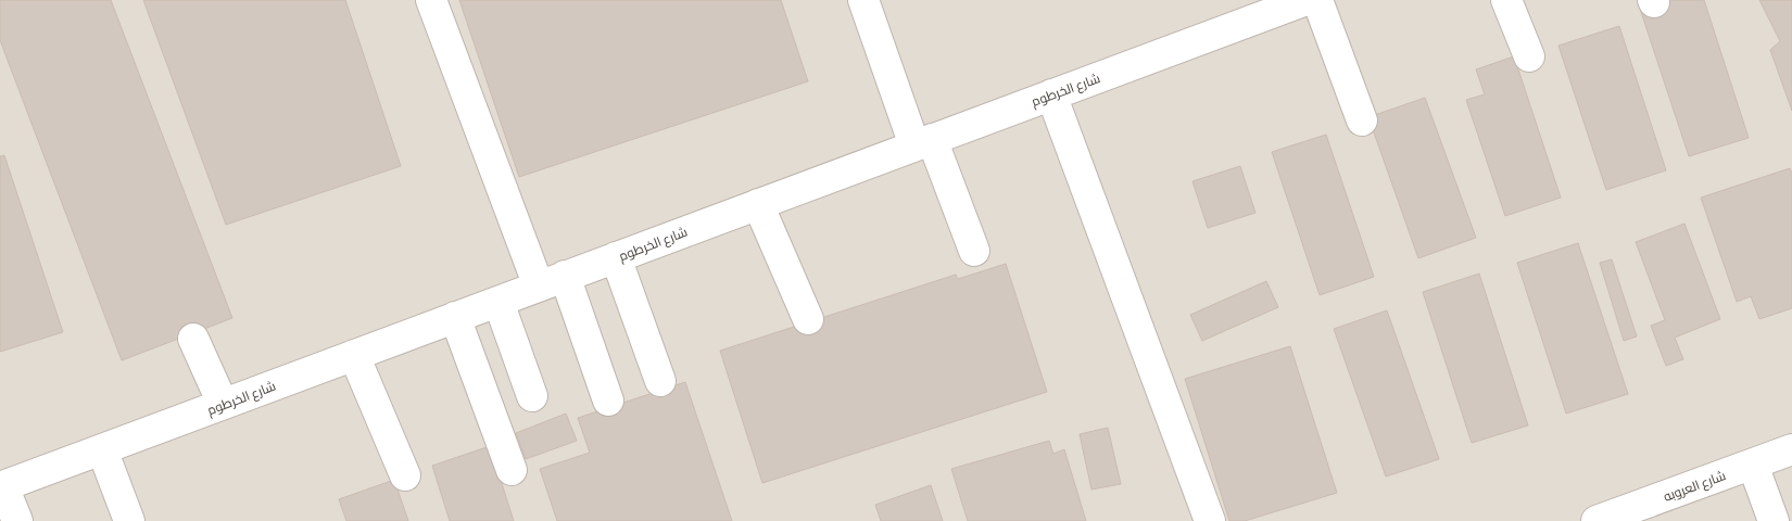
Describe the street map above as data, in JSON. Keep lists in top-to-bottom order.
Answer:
{
  "streets": {
    "lane": ["شارع الخرطوم", "شارع العروبه"]
  }
}
